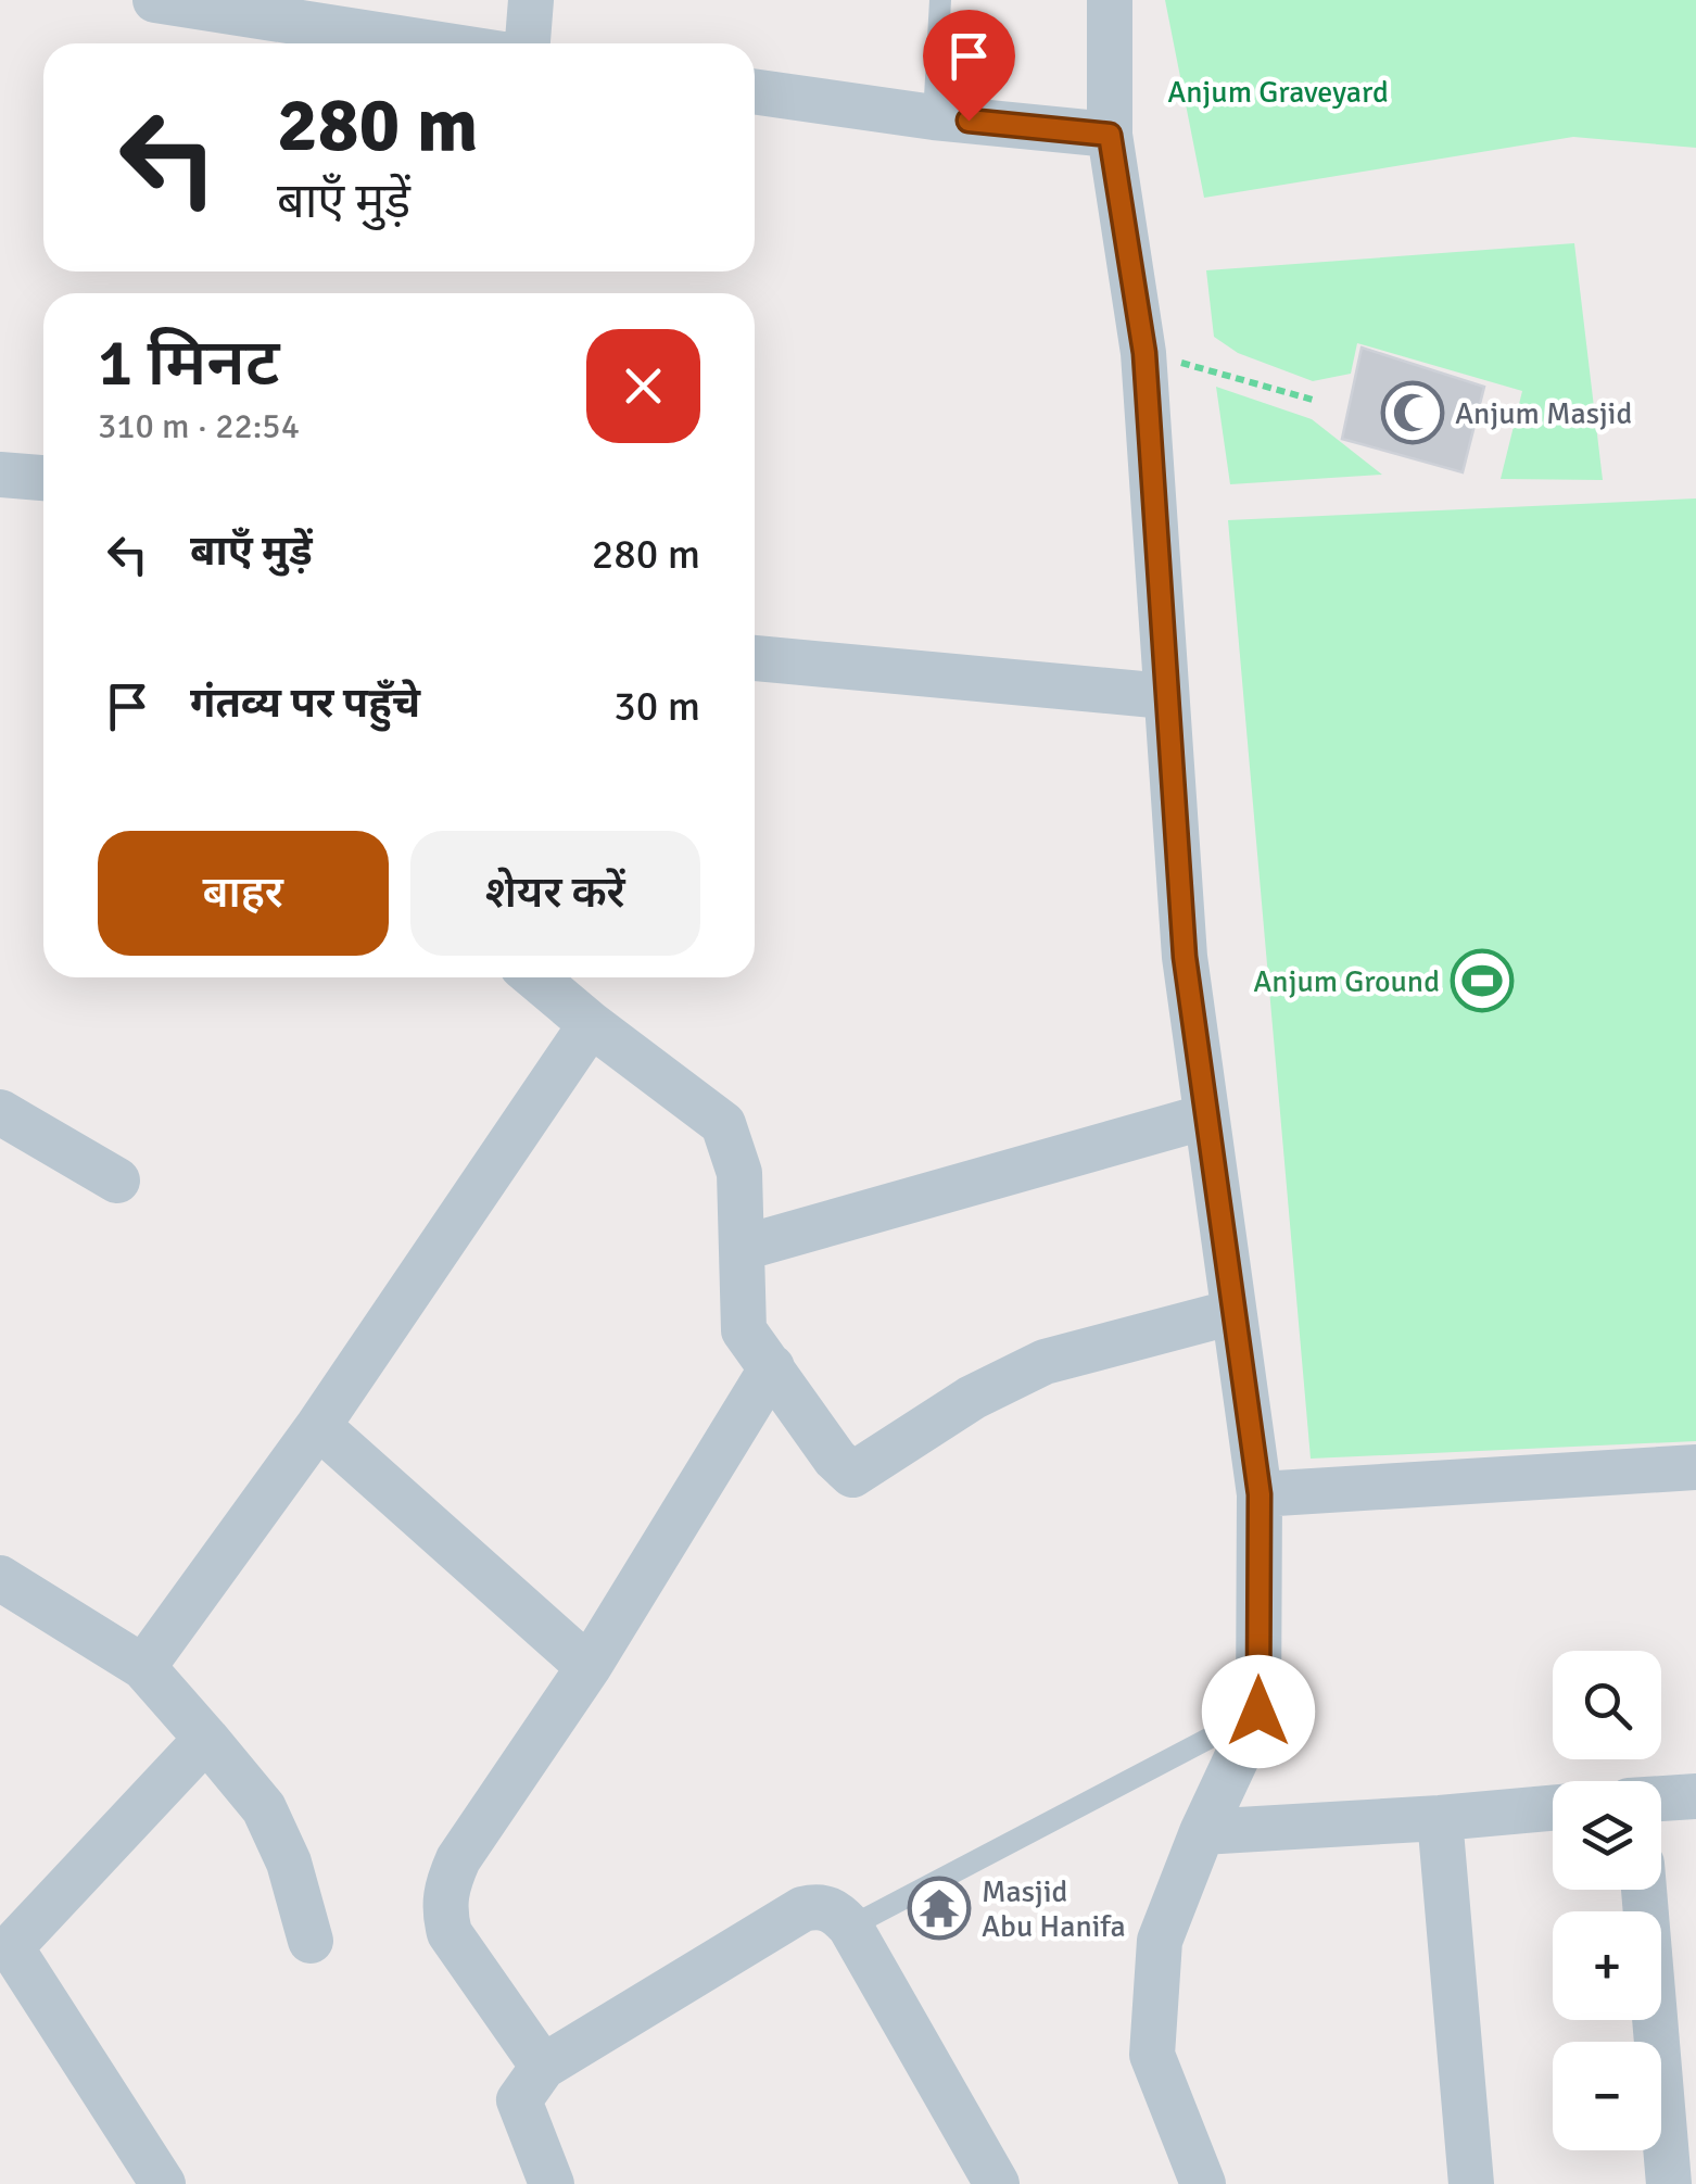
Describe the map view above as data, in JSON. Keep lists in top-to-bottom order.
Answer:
{
  "parks": ["Anjum Graveyard"],
  "places": {
    "mosque": ["Anjum Masjid"],
    "sports": ["Anjum Ground"],
    "temple": ["Masjid Abu Hanifa"]
  },
  "page": {
    "turn": ["280 m", "बाएँ मुड़ें"],
    "heading": ["1 मिनट", "310 m · 22:54"],
    "list": [
      {
        "name": "बाएँ मुड़ें",
        "value": "280 m"
      },
      {
        "name": "गंतव्य पर पहुँचे",
        "value": "30 m"
      }
    ],
    "buttons": ["बाहर", "शेयर करें"],
    "map_buttons": ["+", "−"]
  }
}
